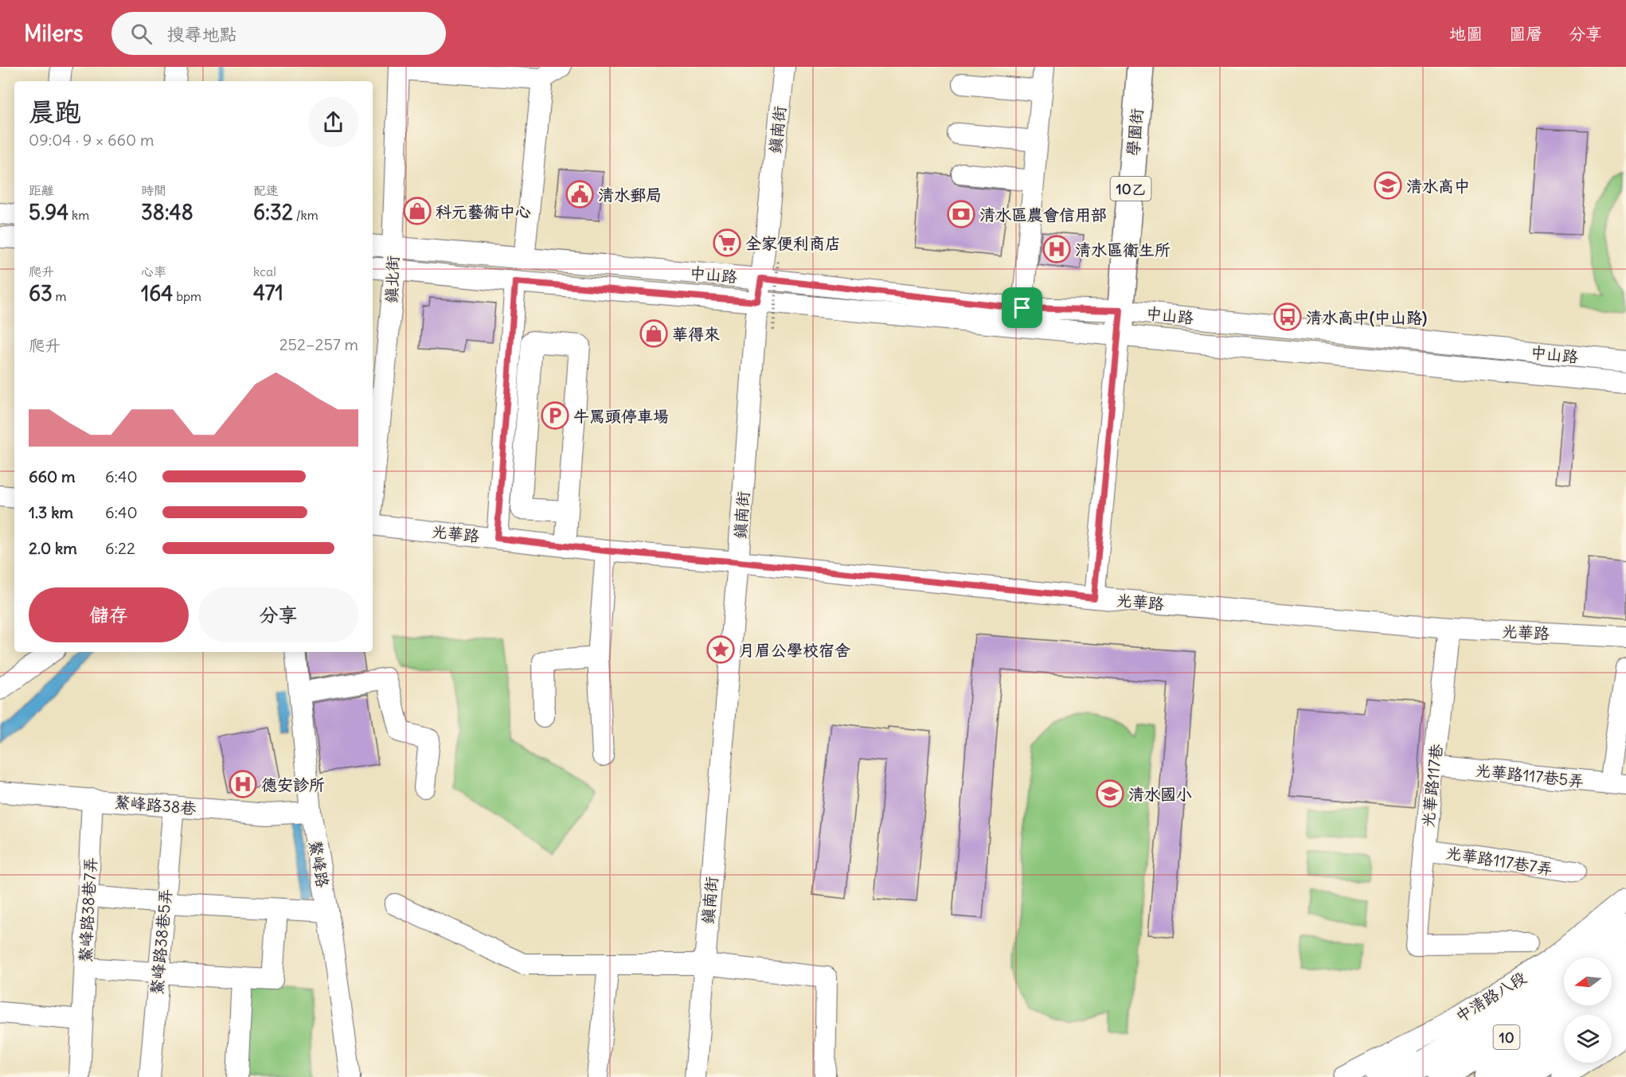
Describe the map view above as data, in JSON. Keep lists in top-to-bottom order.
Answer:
{
  "streets": {
    "main road": ["學園街", "10乙", "10"],
    "street": [
      "鎮南街",
      "中山路",
      "鎮北街",
      "光華路",
      "光華路117巷5弄",
      "光華路117巷",
      "鰲峰路38巷",
      "光華路117巷7弄",
      "鰲峰路",
      "鰲峰路38巷7弄",
      "鰲峰路38巷5弄",
      "中清路八段"
    ]
  },
  "crossings": [
    ["鎮南街", "中山路"],
    ["鎮南街", "光華路"],
    ["學園街", "中山路"],
    ["學園街", "光華路"],
    ["中山路", "鎮北街"],
    ["光華路", "光華路117巷"],
    ["光華路117巷5弄", "光華路117巷"],
    ["光華路117巷", "光華路117巷7弄"],
    ["鰲峰路38巷", "鰲峰路"],
    ["鰲峰路38巷", "鰲峰路38巷7弄"],
    ["鰲峰路38巷", "鰲峰路38巷5弄"]
  ],
  "places": {
    "school or university": ["清水高中", "清水國小"],
    "public building": ["清水郵局"],
    "shop": ["科元藝術中心", "華得來"],
    "bank": ["清水區農會信用部"],
    "supermarket": ["全家便利商店"],
    "hospital": ["清水區衛生所", "德安診所"],
    "bus stop": ["清水高中(中山路)"],
    "parking": ["牛罵頭停車場"],
    "place": ["月眉公學校宿舍"]
  },
  "north": "left",
  "page": {
    "header": "Milers",
    "search": "搜尋地點",
    "nav": ["地圖", "圖層", "分享"],
    "heading": ["晨跑", "09:04 · 9 × 660 m"],
    "stats": [
      ["距離", "5.94 km"],
      ["時間", "38:48"],
      ["配速", "6:32 /km"],
      ["爬升", "63 m"],
      ["心率", "164 bpm"],
      ["kcal", "471"]
    ],
    "chart": ["爬升", "252–257 m"],
    "list": [
      {
        "name": "660 m",
        "note": "6:40"
      },
      {
        "name": "1.3 km",
        "note": "6:40"
      },
      {
        "name": "2.0 km",
        "note": "6:22"
      }
    ],
    "buttons": ["儲存", "分享"]
  }
}
